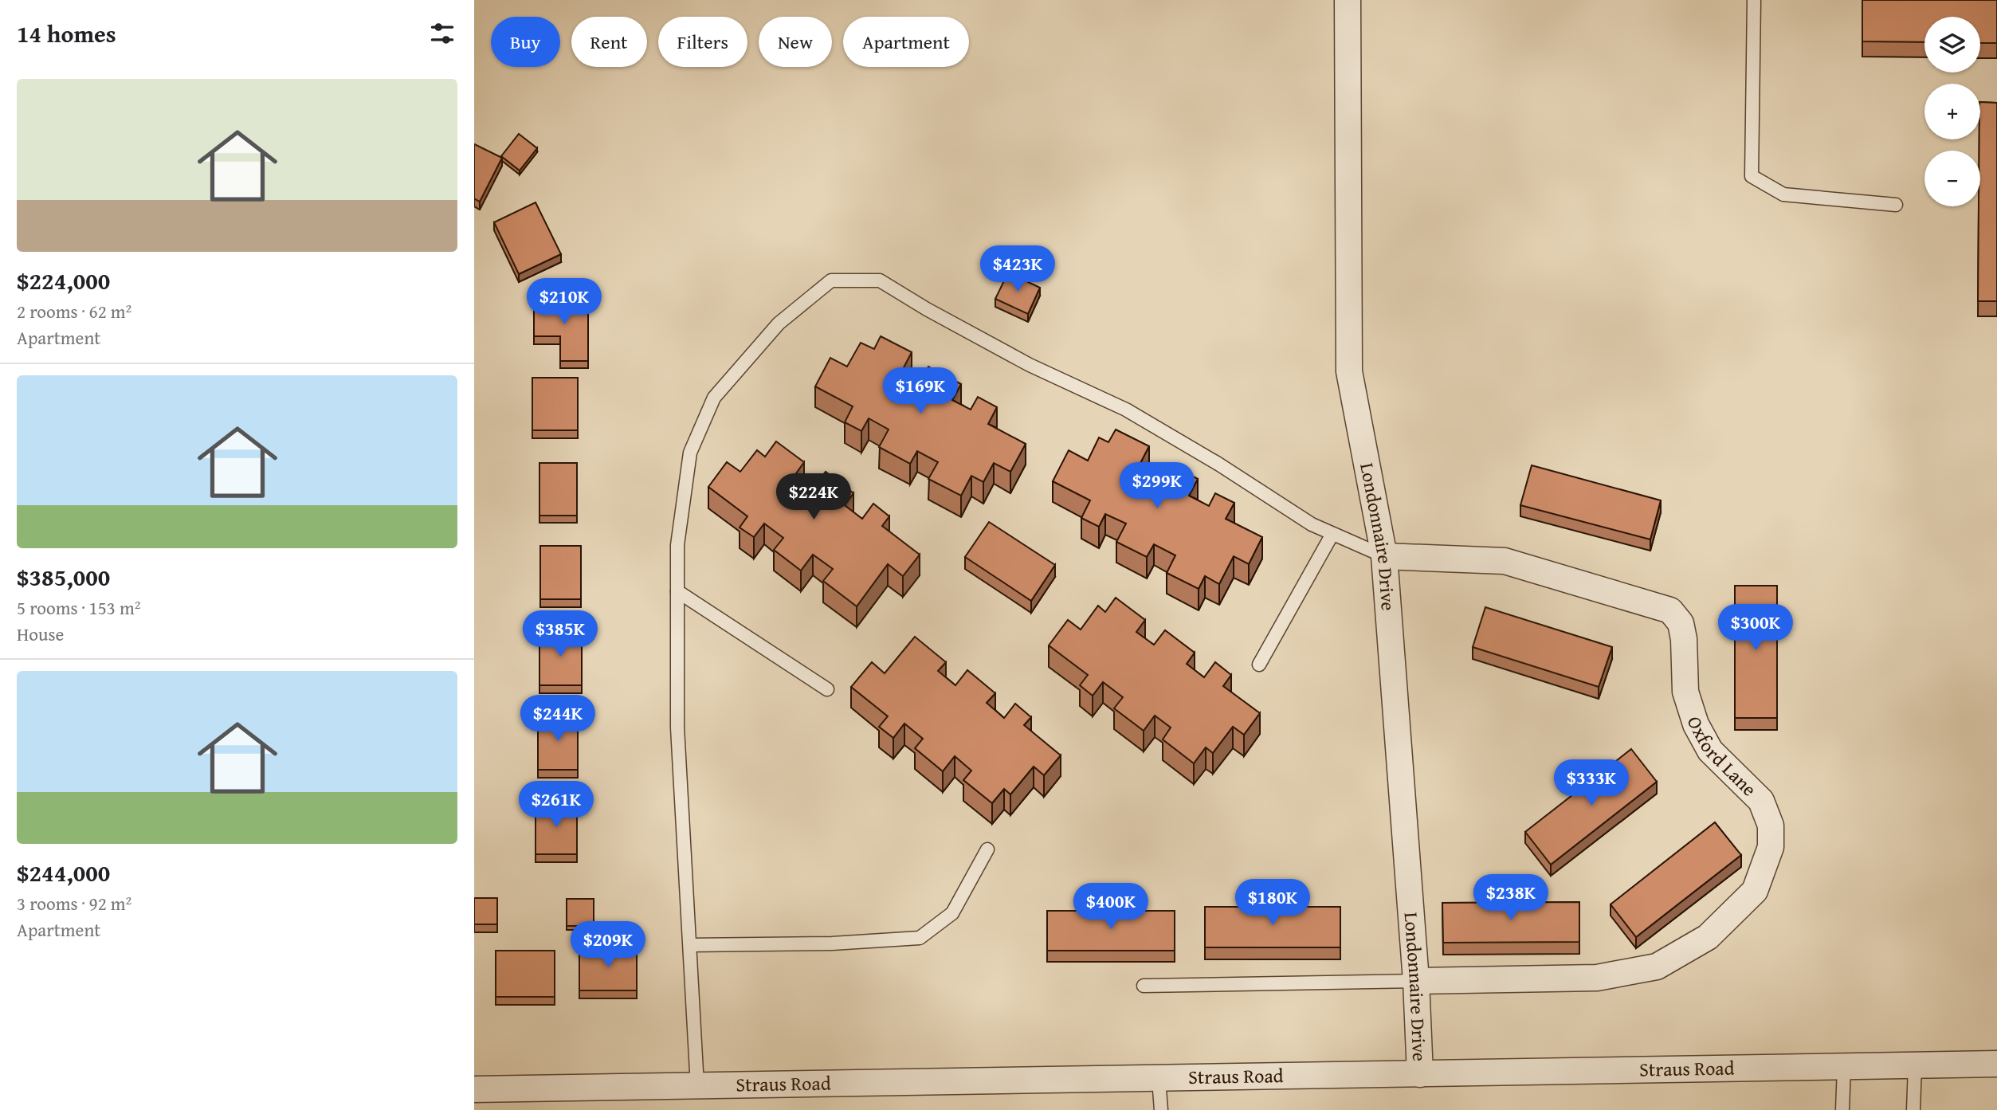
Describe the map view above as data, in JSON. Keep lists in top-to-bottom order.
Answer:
{
  "streets": {
    "street": ["Londonnaire Drive", "Oxford Lane", "Straus Road"]
  },
  "crossings": [
    ["Londonnaire Drive", "Oxford Lane"],
    ["Londonnaire Drive", "Straus Road"]
  ],
  "page": {
    "heading": "14 homes",
    "map_buttons": ["+", "−"],
    "chip": [
      "Buy",
      "Rent",
      "Filters",
      "New",
      "Apartment"
    ],
    "list": [
      {
        "name": "$224,000",
        "note": "2 rooms · 62 m² · Apartment"
      },
      {
        "name": "$385,000",
        "note": "5 rooms · 153 m² · House"
      },
      {
        "name": "$244,000",
        "note": "3 rooms · 92 m² · Apartment"
      }
    ],
    "price": [
      "$423K",
      "$210K",
      "$169K",
      "$299K",
      "$224K",
      "$300K",
      "$385K",
      "$244K",
      "$333K",
      "$261K",
      "$238K",
      "$180K",
      "$400K",
      "$209K"
    ]
  }
}
